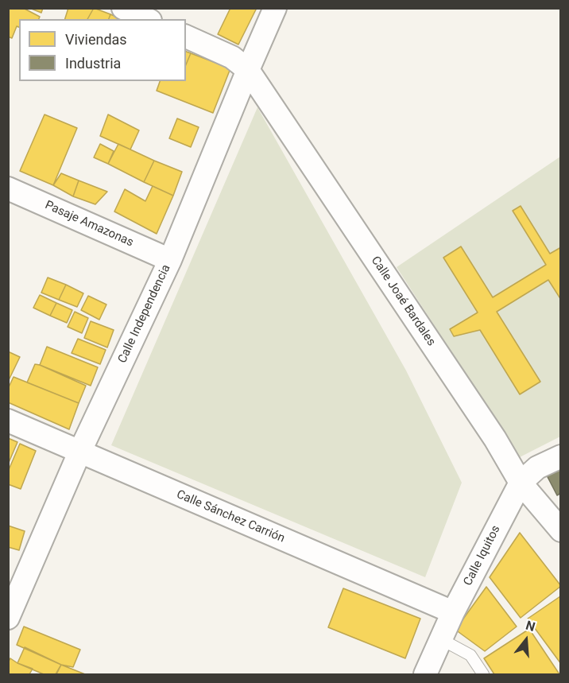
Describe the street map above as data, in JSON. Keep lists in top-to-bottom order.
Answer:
{
  "streets": {
    "street": [
      "Pasaje Amazonas",
      "Calle Joaé Bardales",
      "Calle Independencia",
      "Calle Sánchez Carrión",
      "Calle Iquitos"
    ]
  },
  "crossings": [
    ["Pasaje Amazonas", "Calle Independencia"],
    ["Calle Joaé Bardales", "Calle Independencia"],
    ["Calle Joaé Bardales", "Calle Iquitos"],
    ["Calle Independencia", "Calle Sánchez Carrión"],
    ["Calle Sánchez Carrión", "Calle Iquitos"]
  ],
  "legend": ["Viviendas", "Industria"],
  "north": "top"
}
